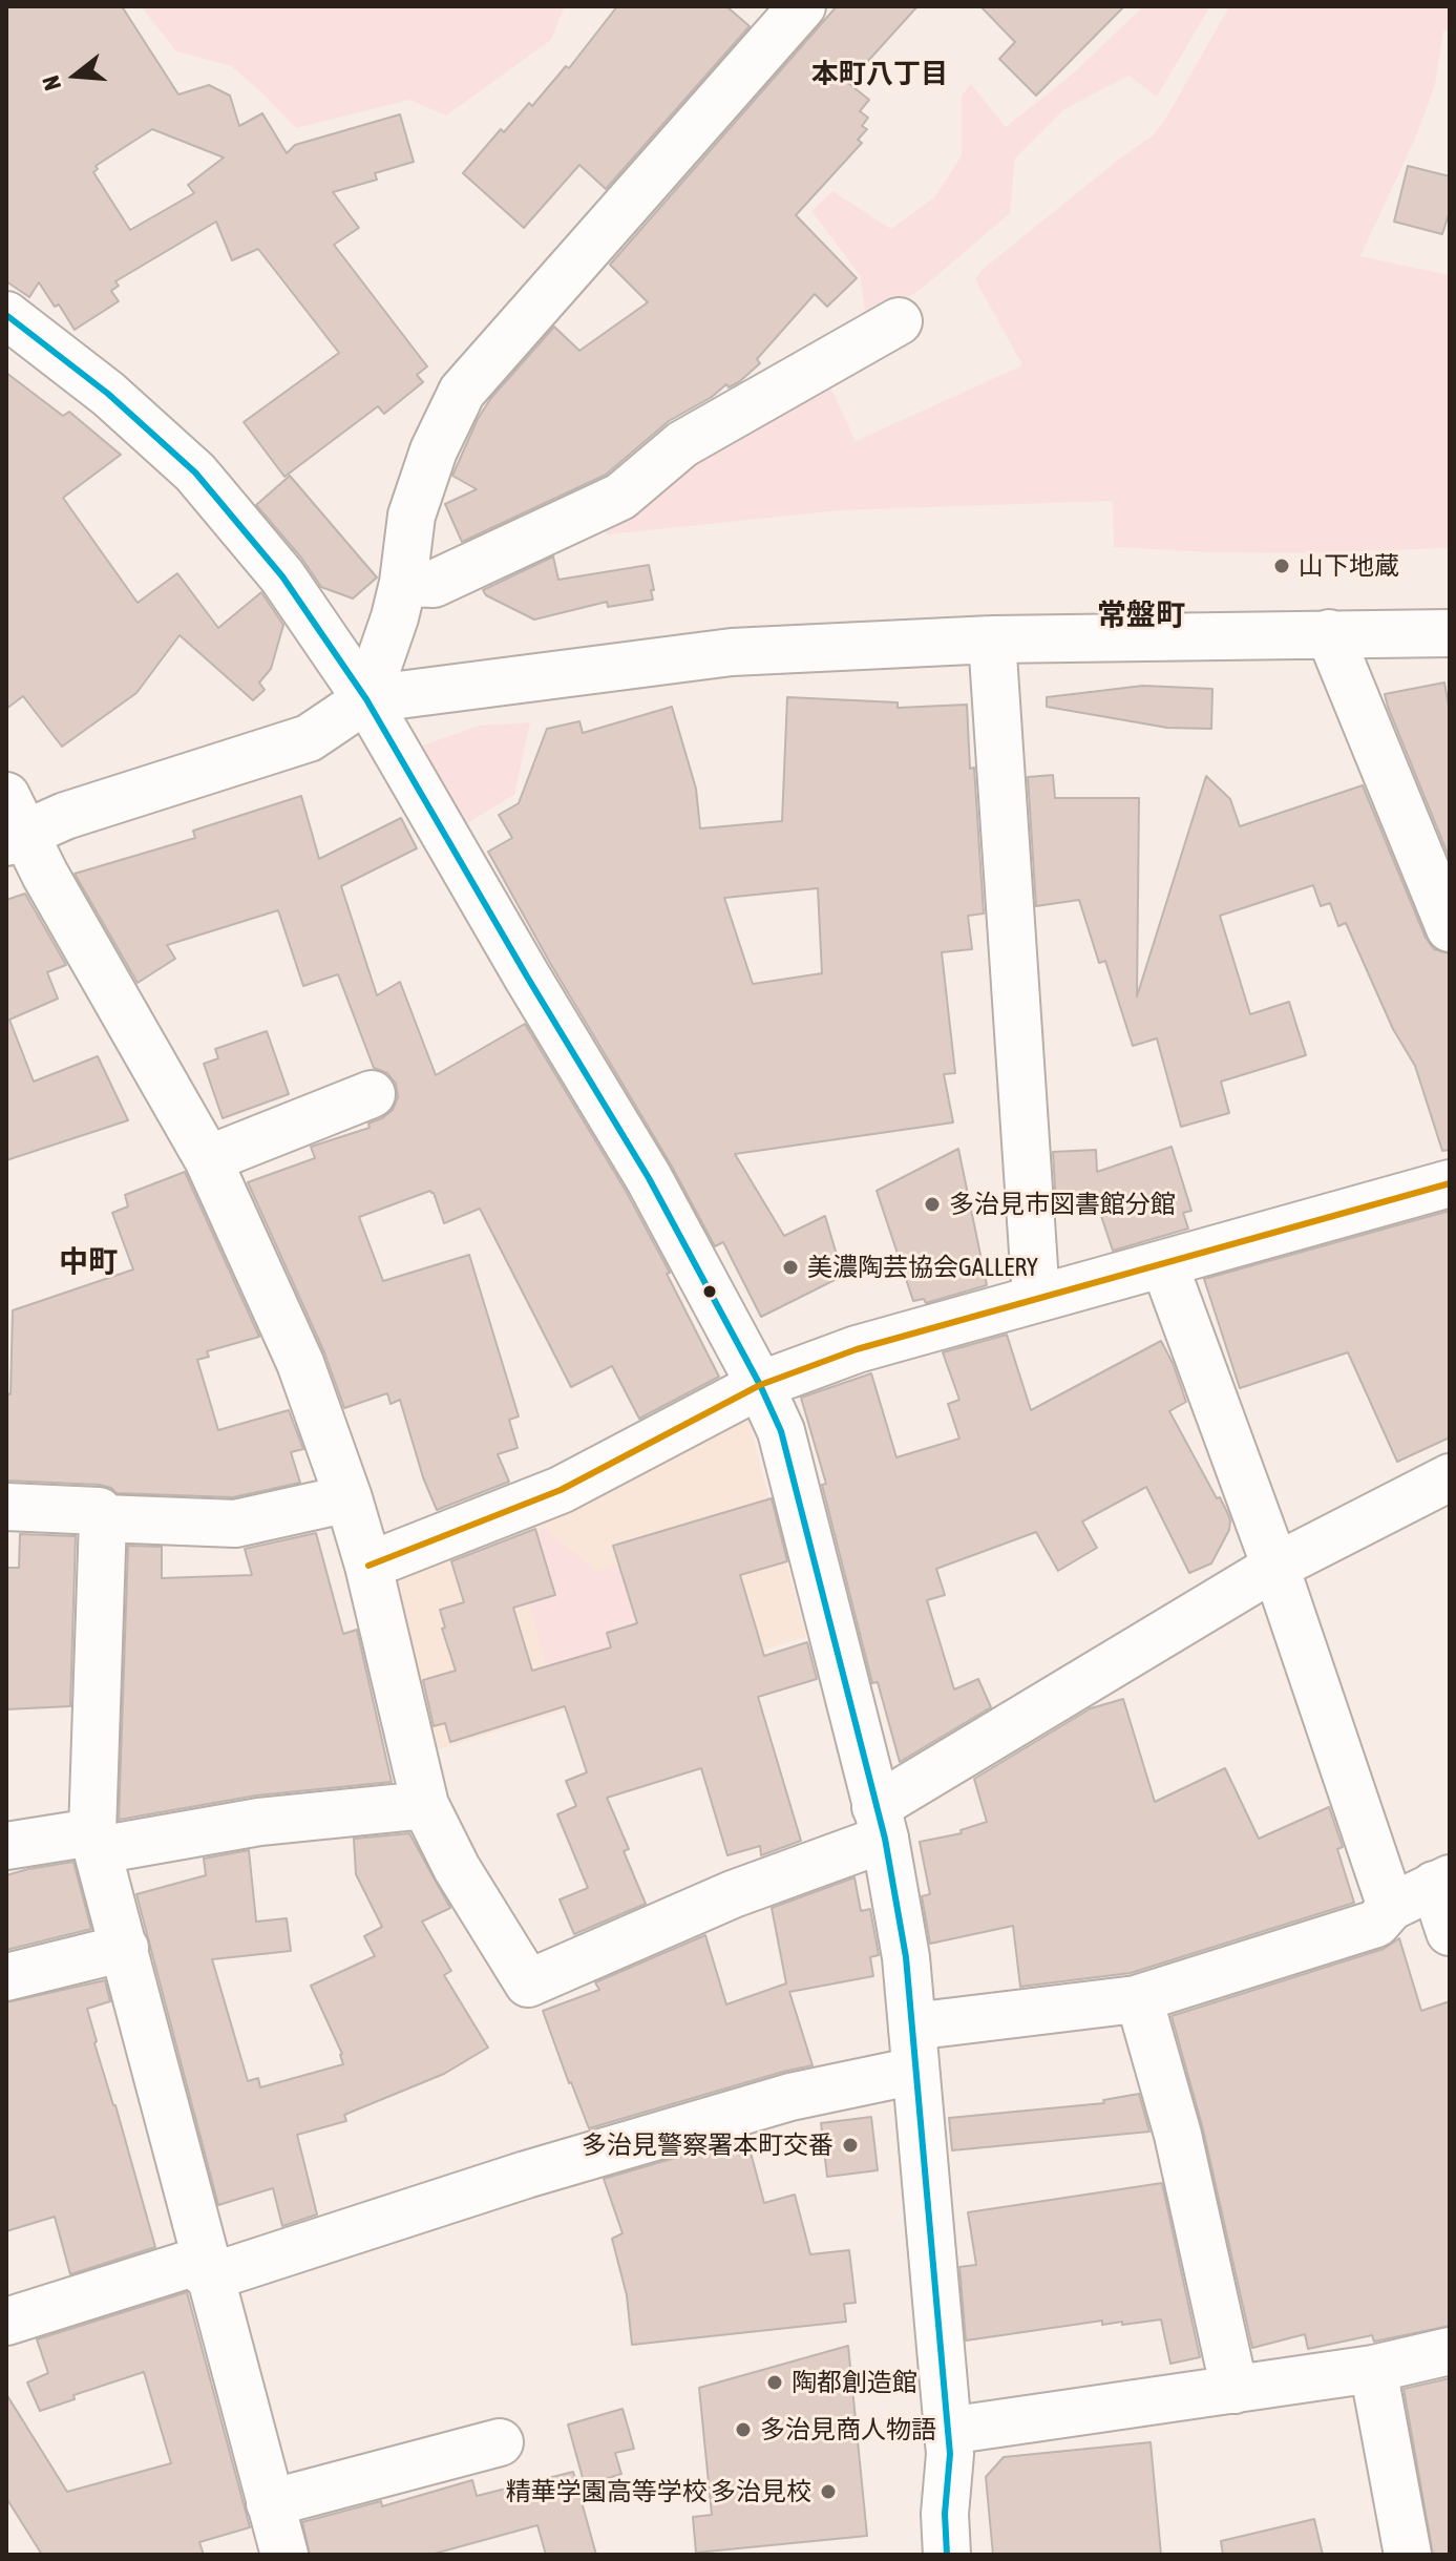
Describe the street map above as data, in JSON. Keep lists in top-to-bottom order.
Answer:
{
  "districts": ["本町八丁目", "常盤町", "中町"],
  "places": [
    "山下地蔵",
    "多治見市図書館分館",
    "美濃陶芸協会GALLERY",
    "多治見警察署本町交番",
    "陶都創造館",
    "多治見商人物語",
    "精華学園高等学校 多治見校"
  ],
  "north": "left"
}
